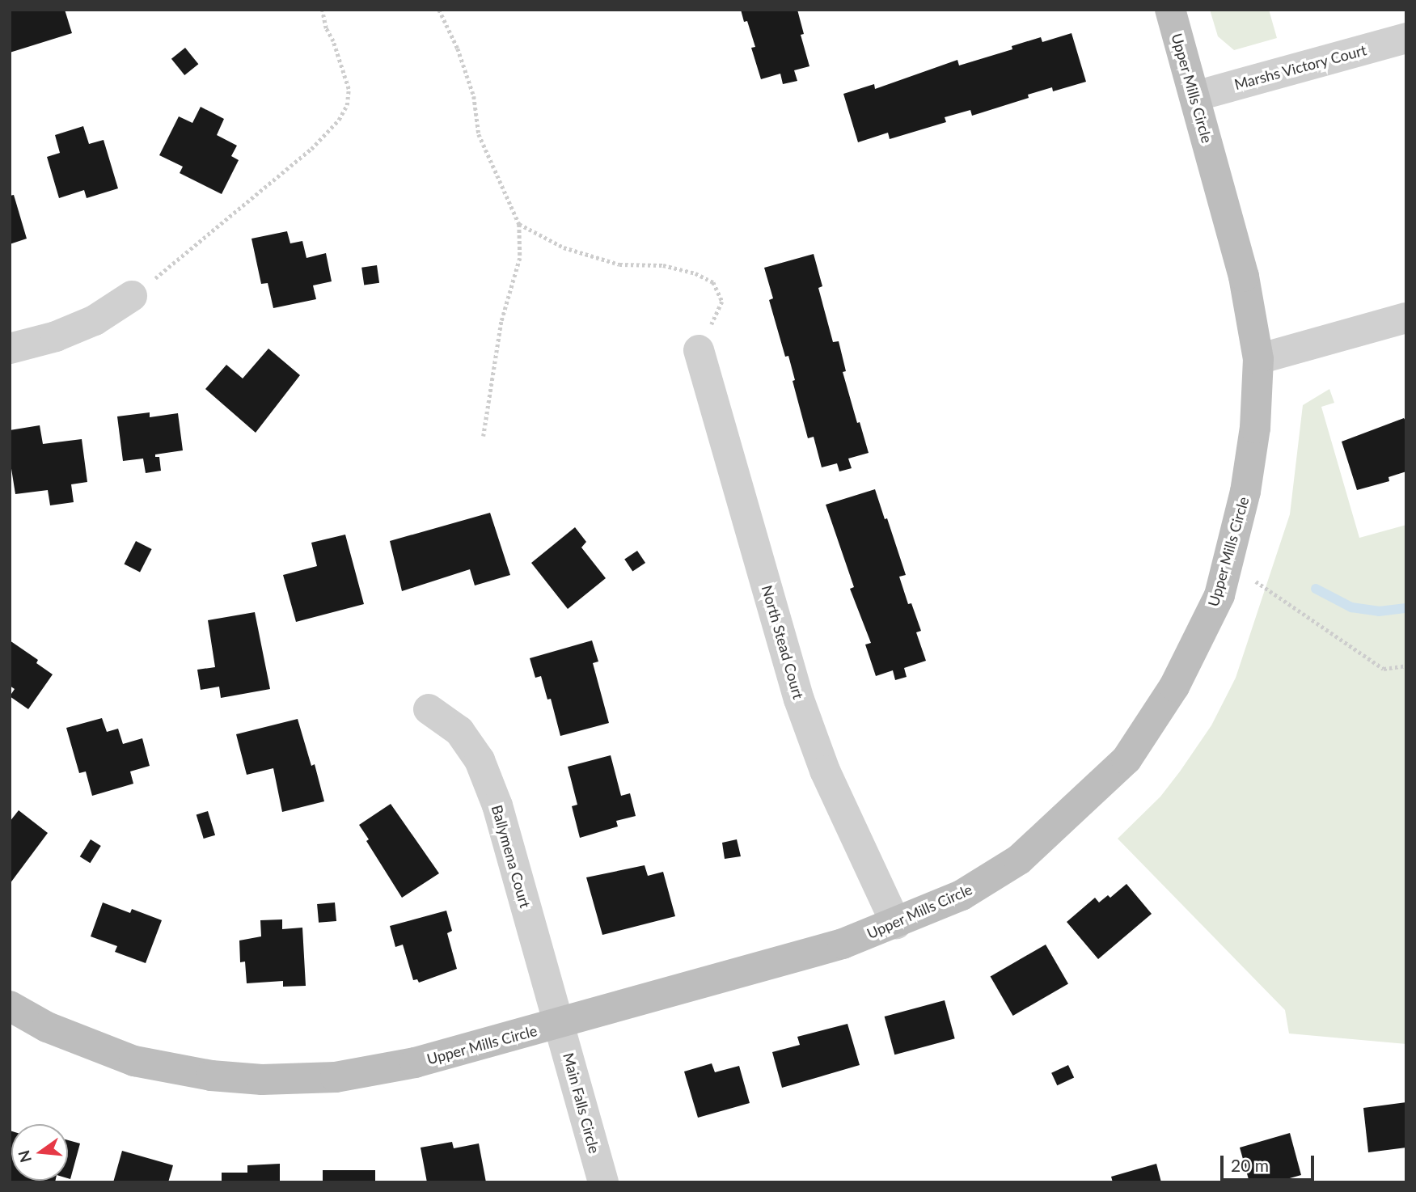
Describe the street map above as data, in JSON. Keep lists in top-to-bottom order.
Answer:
{
  "streets": {
    "street": [
      "Marshs Victory Court",
      "Upper Mills Circle",
      "North Stead Court",
      "Ballymena Court",
      "Main Falls Circle"
    ]
  },
  "crossings": [
    ["Marshs Victory Court", "Upper Mills Circle"],
    ["Upper Mills Circle", "North Stead Court"],
    ["Upper Mills Circle", "Ballymena Court"],
    ["Upper Mills Circle", "Main Falls Circle"],
    ["Ballymena Court", "Main Falls Circle"]
  ],
  "scale_bar": "20 m",
  "north": "left"
}
